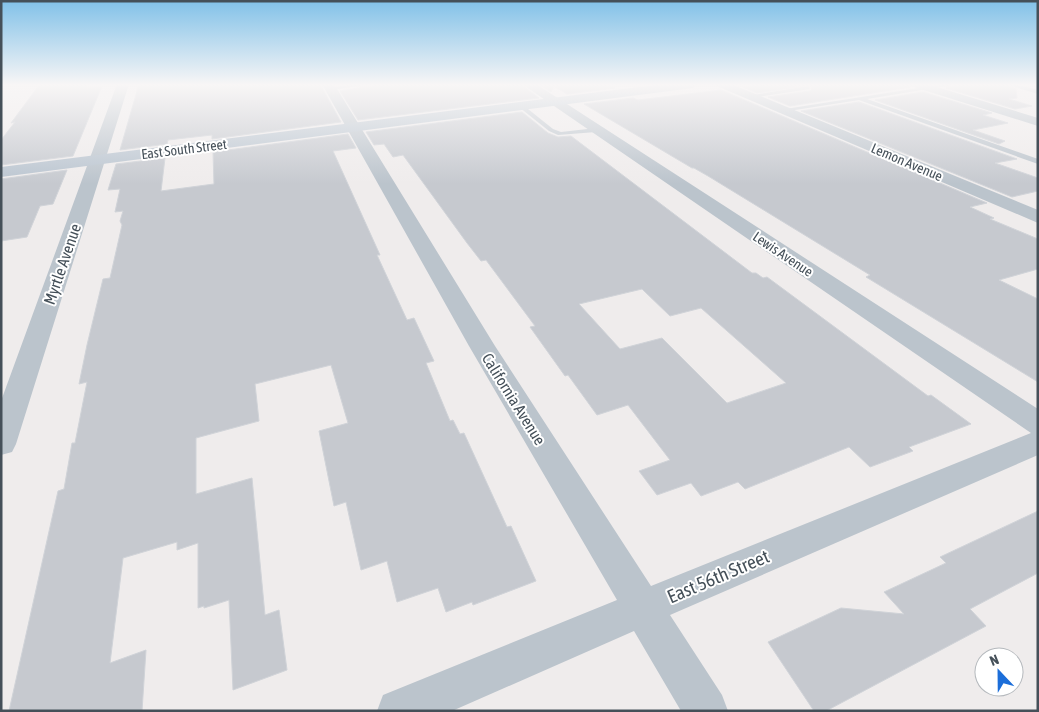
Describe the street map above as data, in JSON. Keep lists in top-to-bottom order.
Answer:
{
  "streets": {
    "main road": ["East South Street"],
    "street": [
      "Lemon Avenue",
      "Lewis Avenue",
      "Myrtle Avenue",
      "California Avenue",
      "East 56th Street"
    ]
  },
  "crossings": [
    ["East South Street", "Myrtle Avenue"],
    ["East South Street", "California Avenue"],
    ["California Avenue", "East 56th Street"]
  ],
  "north": "top"
}
